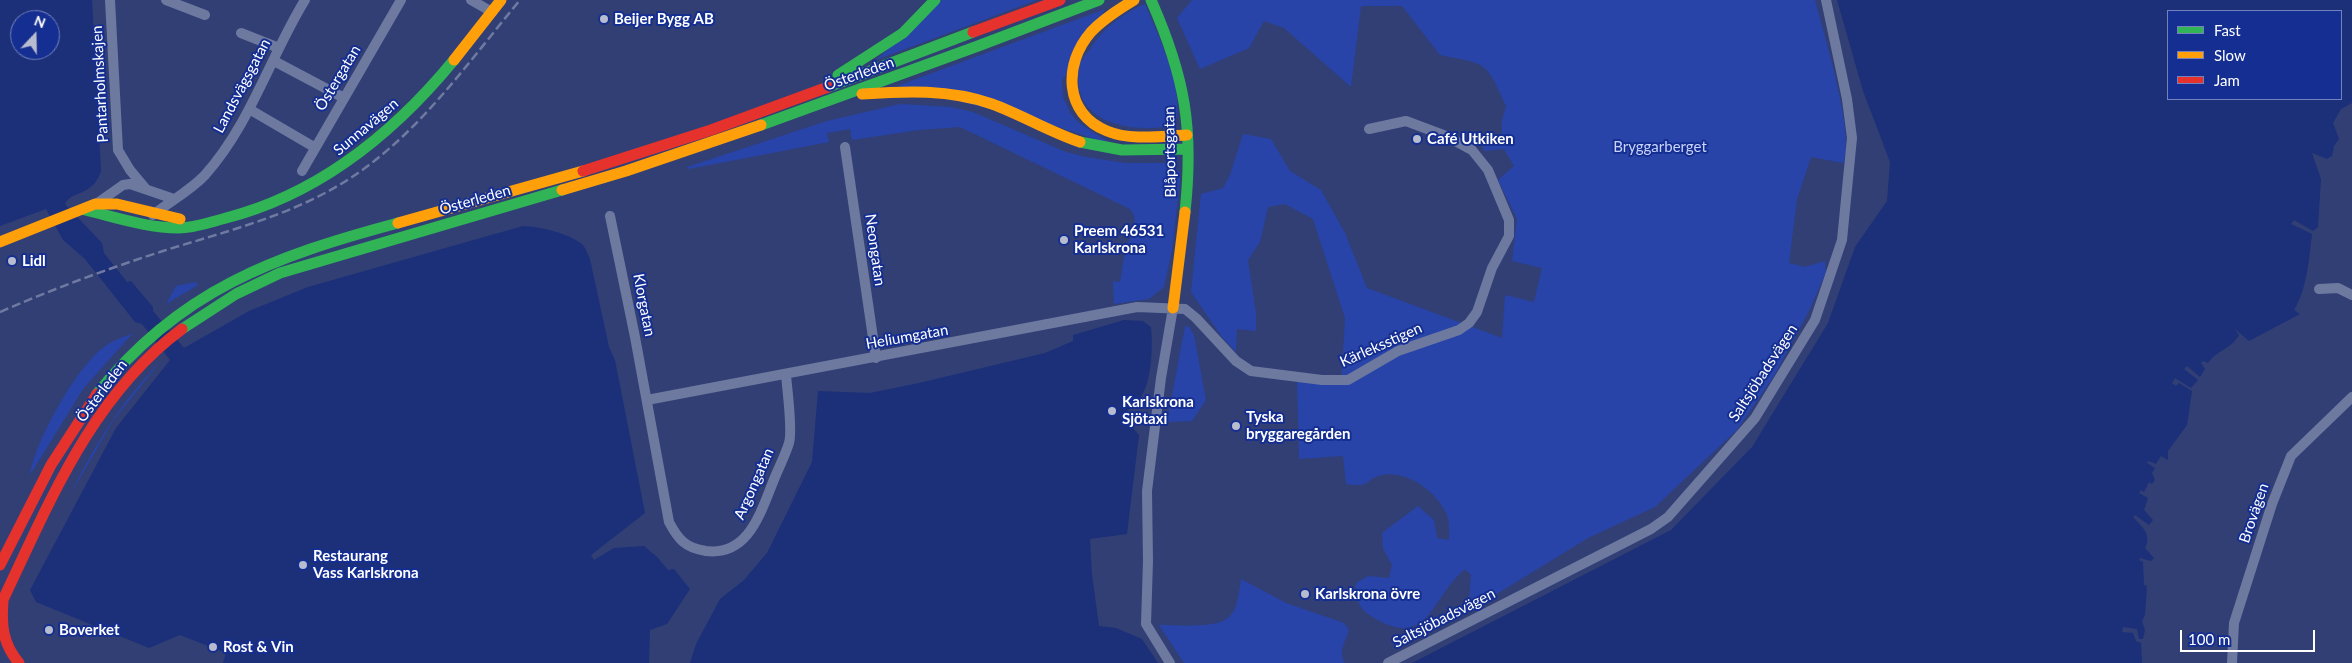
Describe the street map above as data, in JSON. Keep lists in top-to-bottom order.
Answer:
{
  "streets": {
    "main road": ["Österleden", "Sunnavägen", "Blåportsgatan"],
    "street": [
      "Östergatan",
      "Pantarholmskajen",
      "Landsvägsgatan",
      "Neongatan",
      "Klorgatan",
      "Heliumgatan",
      "Kärleksstigen",
      "Saltsjöbadsvägen",
      "Argongatan",
      "Brovägen"
    ]
  },
  "crossings": [
    ["Landsvägsgatan", "Sunnavägen"],
    ["Blåportsgatan", "Heliumgatan"],
    ["Blåportsgatan", "Kärleksstigen"],
    ["Neongatan", "Heliumgatan"],
    ["Klorgatan", "Heliumgatan"],
    ["Klorgatan", "Argongatan"],
    ["Heliumgatan", "Kärleksstigen"],
    ["Heliumgatan", "Argongatan"]
  ],
  "parks": ["Bryggarberget"],
  "places": [
    "Beijer Bygg AB",
    "Café Utkiken",
    "Preem 46531 Karlskrona",
    "Lidl",
    "Karlskrona Sjötaxi",
    "Tyska bryggaregården",
    "Restaurang Vass Karlskrona",
    "Karlskrona övre",
    "Boverket",
    "Rost & Vin"
  ],
  "legend": ["Fast", "Slow", "Jam"],
  "scale_bar": "100 m",
  "north": "top"
}
